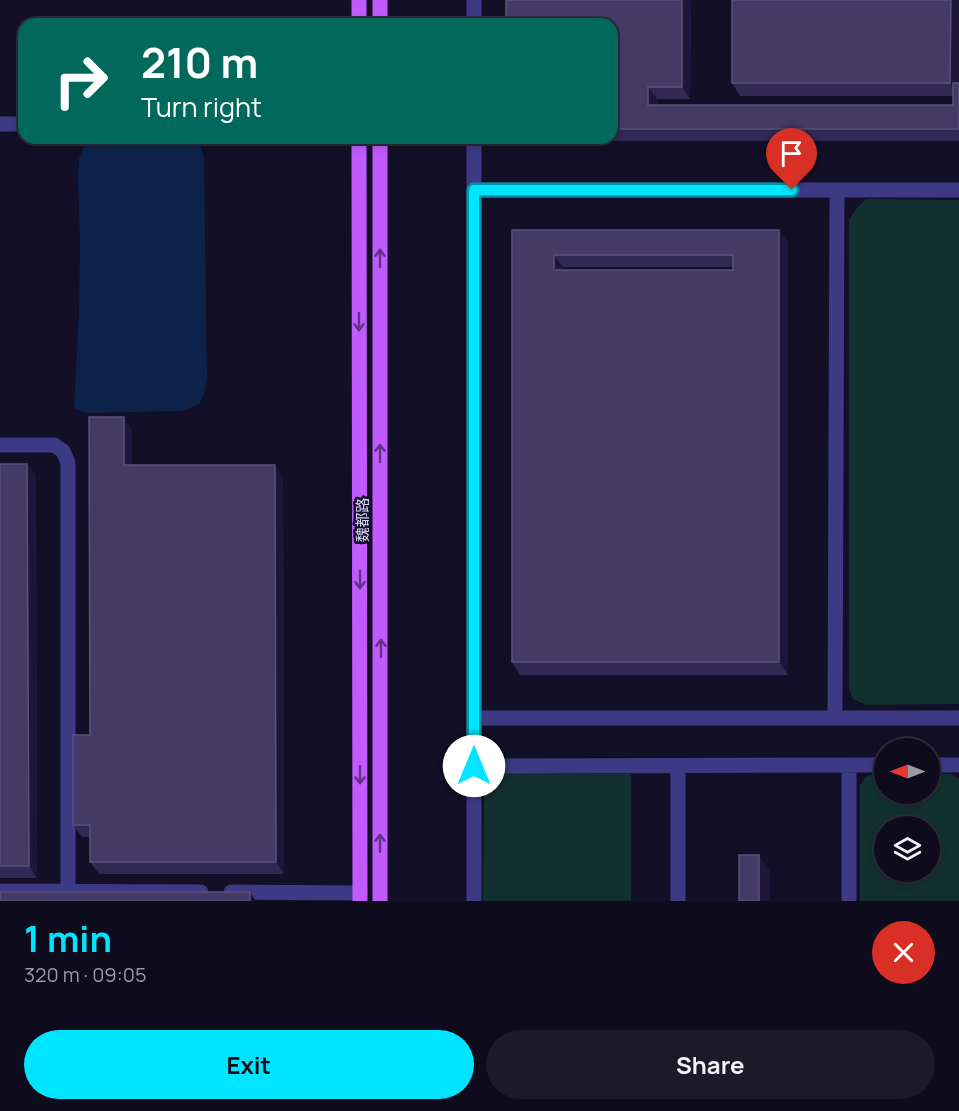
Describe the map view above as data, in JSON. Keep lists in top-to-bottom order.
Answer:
{
  "streets": {
    "main road": ["魏都路"]
  },
  "north": "left",
  "page": {
    "turn": ["210 m", "Turn right"],
    "heading": ["1 min", "320 m · 09:05"],
    "buttons": ["Exit", "Share"]
  }
}
